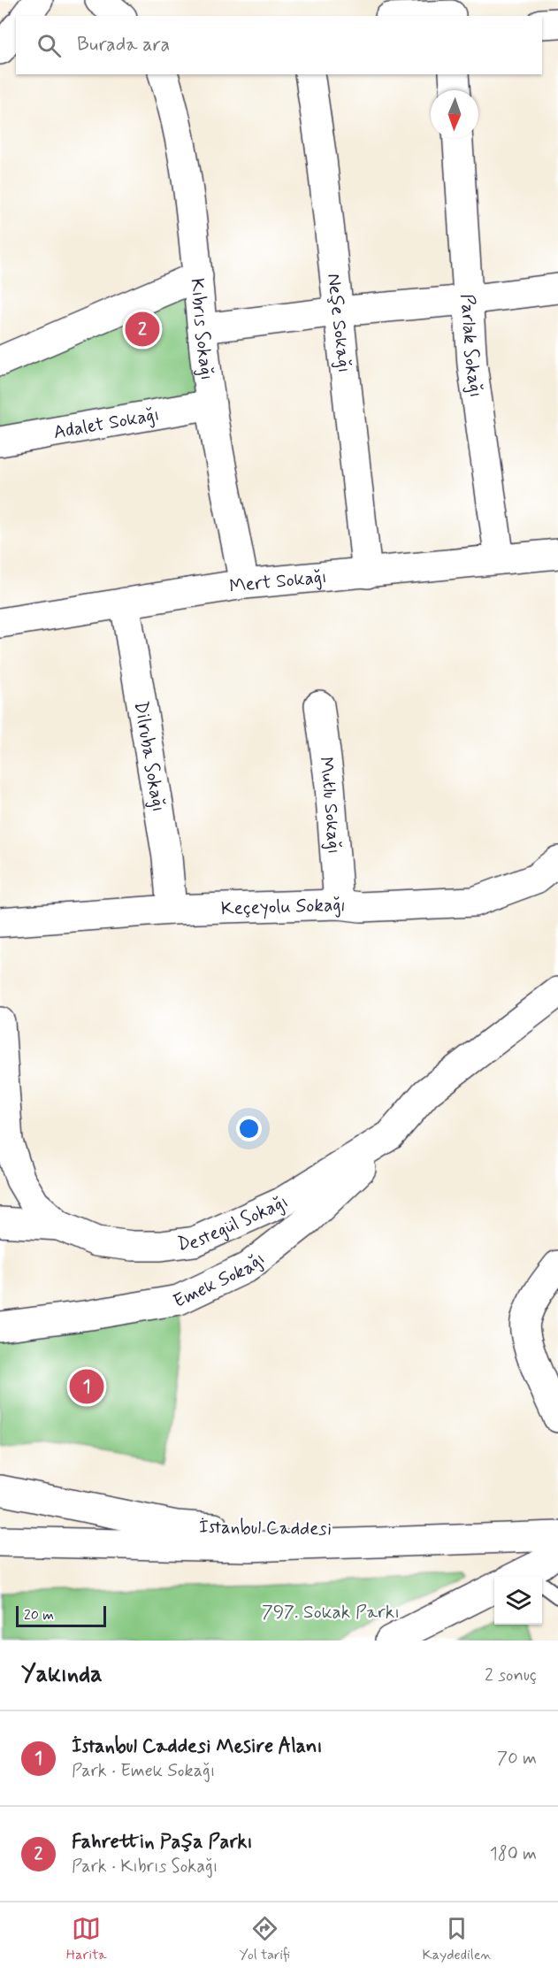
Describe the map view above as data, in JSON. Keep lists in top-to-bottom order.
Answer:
{
  "streets": {
    "street": [
      "Neşe Sokağı",
      "Kıbrıs Sokağı",
      "Parlak Sokağı",
      "Adalet Sokağı",
      "Mert Sokağı",
      "Dilruba Sokağı",
      "Mutlu Sokağı",
      "Keçeyolu Sokağı",
      "Destegül Sokağı",
      "Emek Sokağı",
      "İstanbul Caddesi"
    ]
  },
  "crossings": [
    ["Neşe Sokağı", "Mert Sokağı"],
    ["Kıbrıs Sokağı", "Adalet Sokağı"],
    ["Kıbrıs Sokağı", "Mert Sokağı"],
    ["Parlak Sokağı", "Mert Sokağı"],
    ["Mert Sokağı", "Dilruba Sokağı"],
    ["Dilruba Sokağı", "Keçeyolu Sokağı"],
    ["Mutlu Sokağı", "Keçeyolu Sokağı"],
    ["Destegül Sokağı", "Emek Sokağı"]
  ],
  "parks": ["797. Sokak Parkı"],
  "scale_bar": "20 m",
  "north": "bottom",
  "page": {
    "search": "Burada ara",
    "pins": ["2", "1"],
    "scale": "20 m",
    "heading": ["Yakında", "2 sonuç"],
    "list": [
      {
        "mark": "1",
        "name": "İstanbul Caddesi Mesire Alanı",
        "note": "Park · Emek Sokağı",
        "value": "70 m"
      },
      {
        "mark": "2",
        "name": "Fahrettin Paşa Parkı",
        "note": "Park · Kıbrıs Sokağı",
        "value": "180 m"
      }
    ],
    "nav": ["Harita", "Yol tarifi", "Kaydedilen"]
  }
}
